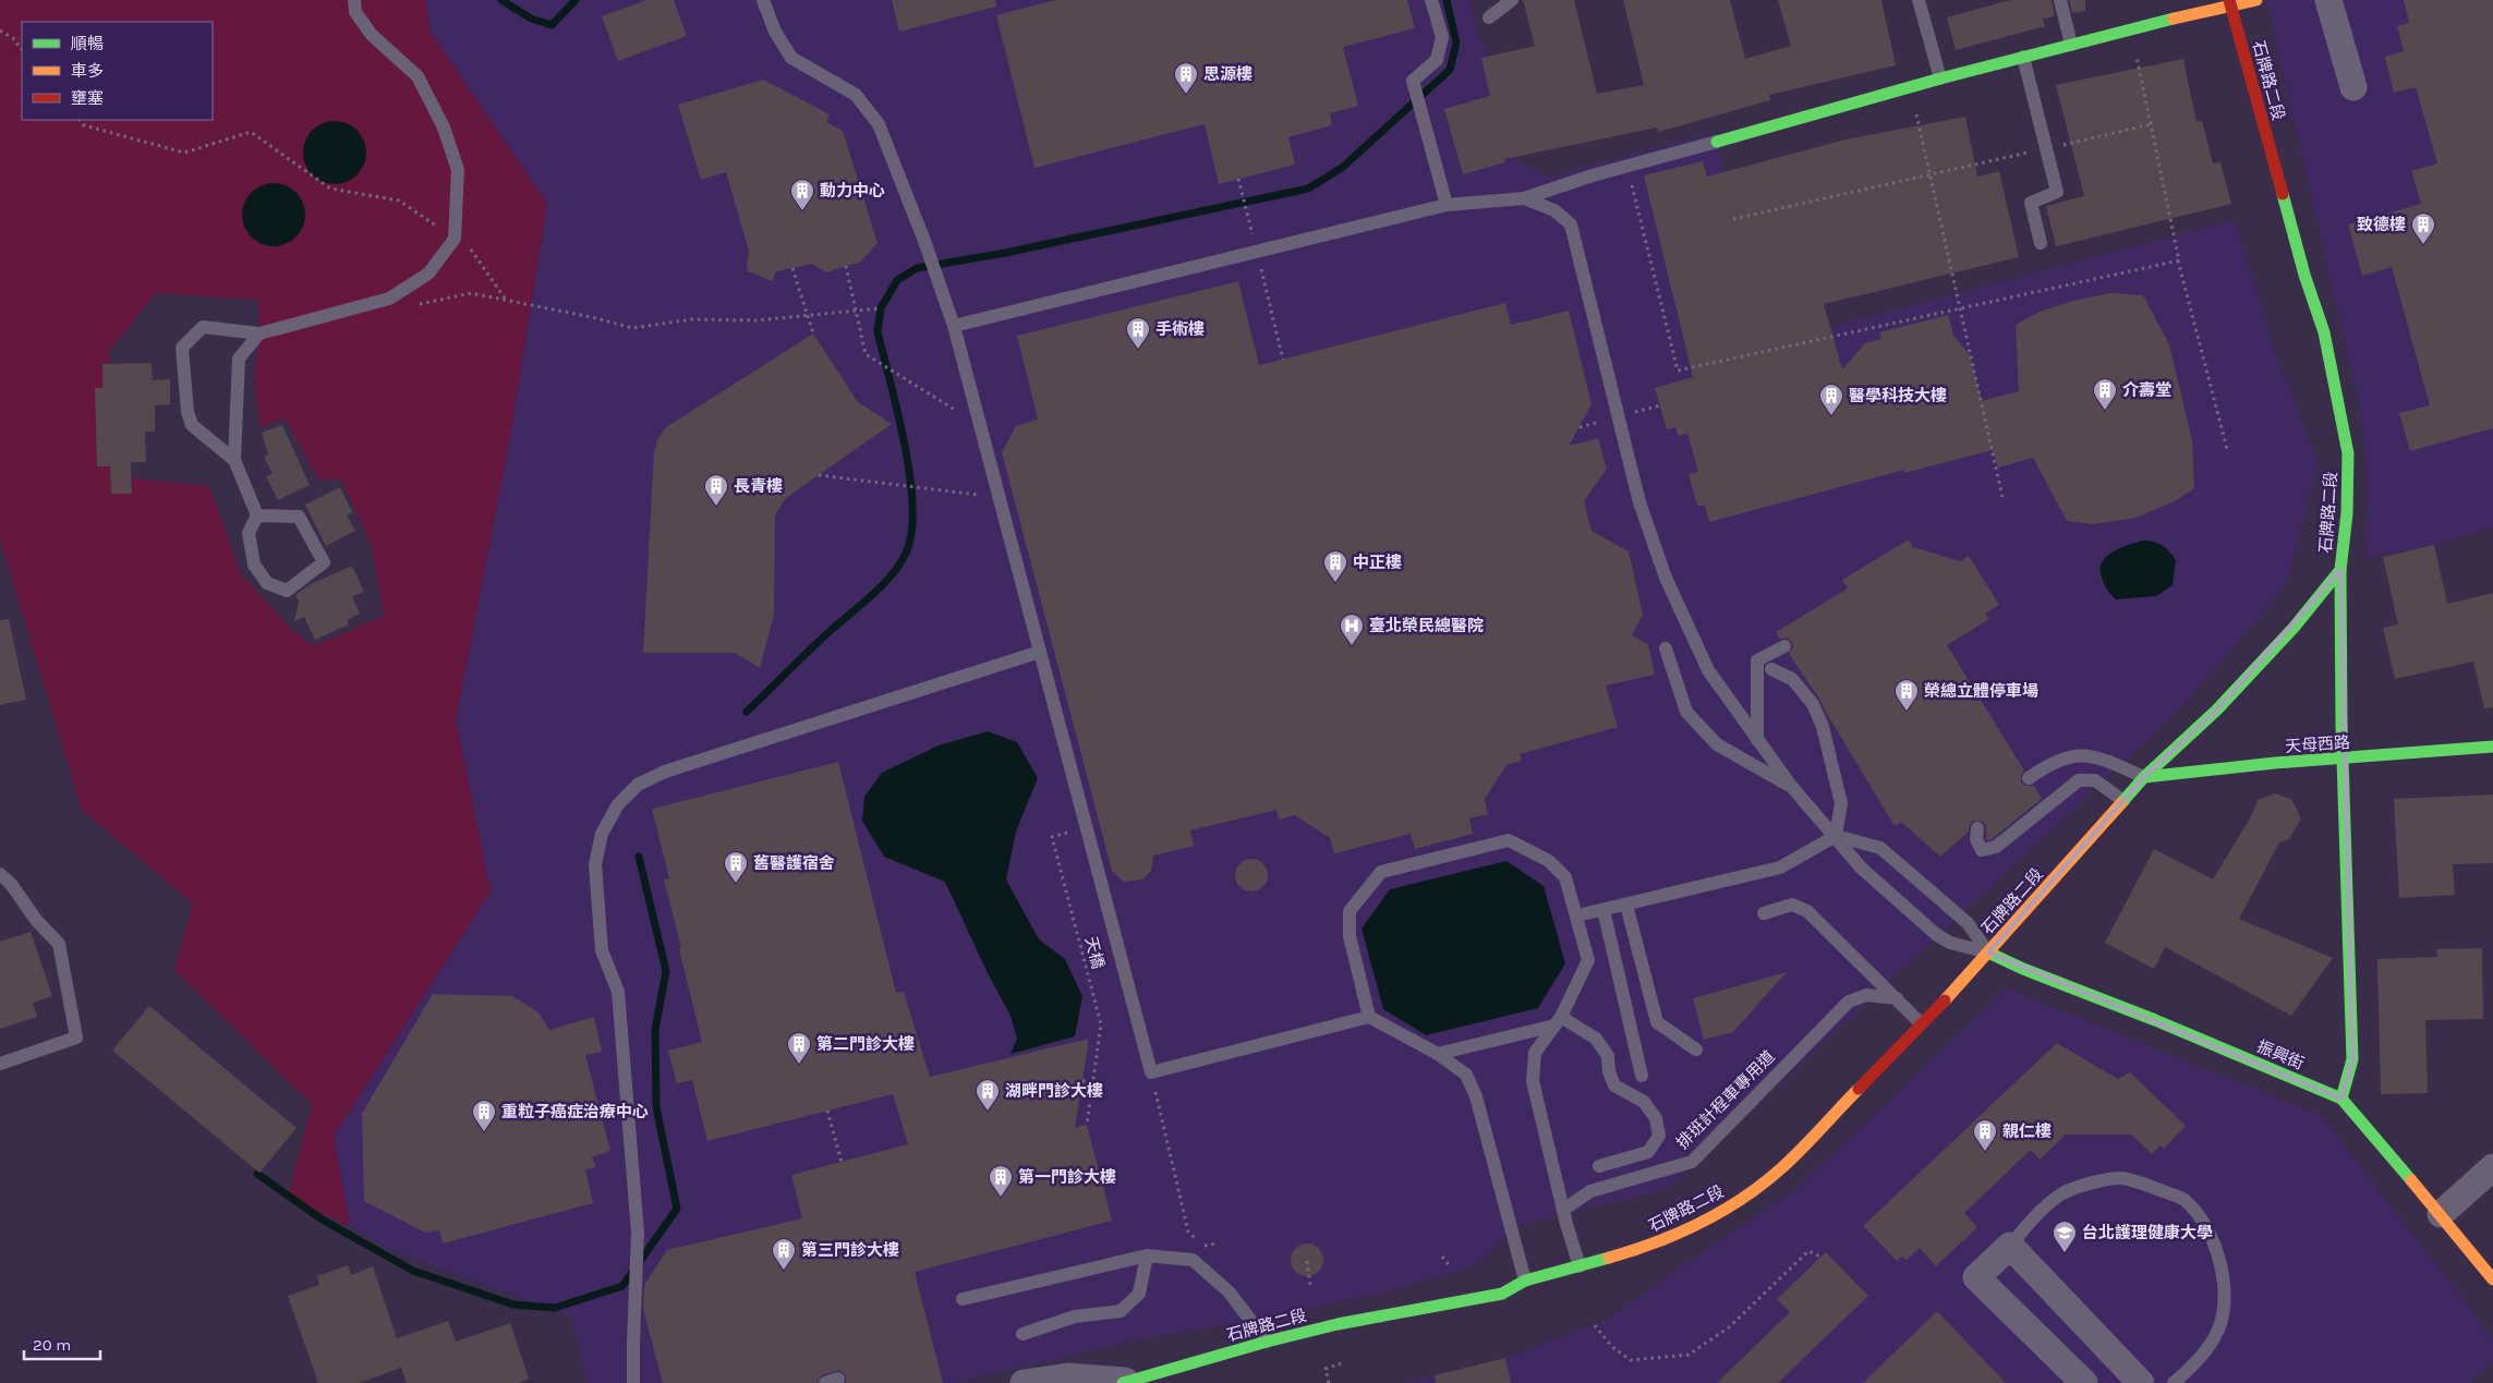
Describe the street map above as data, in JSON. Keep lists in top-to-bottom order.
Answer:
{
  "streets": {
    "street": ["石牌路二段", "天母西路", "振興街"],
    "lane": ["排班計程車專用道"],
    "path": ["天橋"]
  },
  "crossings": [
    ["石牌路二段", "天母西路"],
    ["石牌路二段", "振興街"]
  ],
  "places": {
    "building": [
      "思源樓",
      "動力中心",
      "致德樓",
      "手術樓",
      "介壽堂",
      "醫學科技大樓",
      "長青樓",
      "中正樓",
      "榮總立體停車場",
      "舊醫護宿舍",
      "第二門診大樓",
      "湖畔門診大樓",
      "重粒子癌症治療中心",
      "親仁樓",
      "第一門診大樓",
      "第三門診大樓"
    ],
    "hospital": ["臺北榮民總醫院"],
    "school or university": ["台北護理健康大學"]
  },
  "legend": ["順暢", "車多", "壅塞"],
  "scale_bar": "20 m"
}
